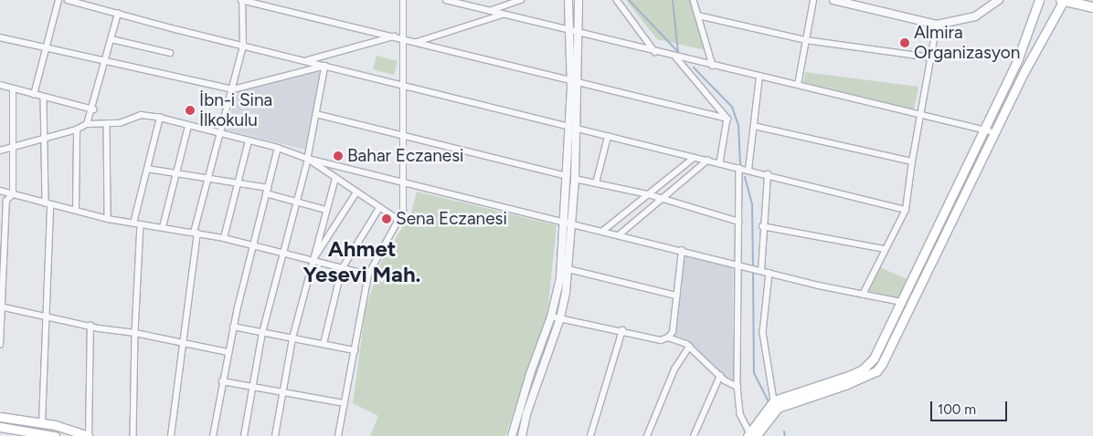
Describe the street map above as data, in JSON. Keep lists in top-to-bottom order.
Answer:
{
  "districts": ["Ahmet Yesevi Mah."],
  "places": [
    "Almira Organizasyon",
    "İbn-i Sina İlkokulu",
    "Bahar Eczanesi",
    "Sena Eczanesi"
  ],
  "scale_bar": "100 m"
}
